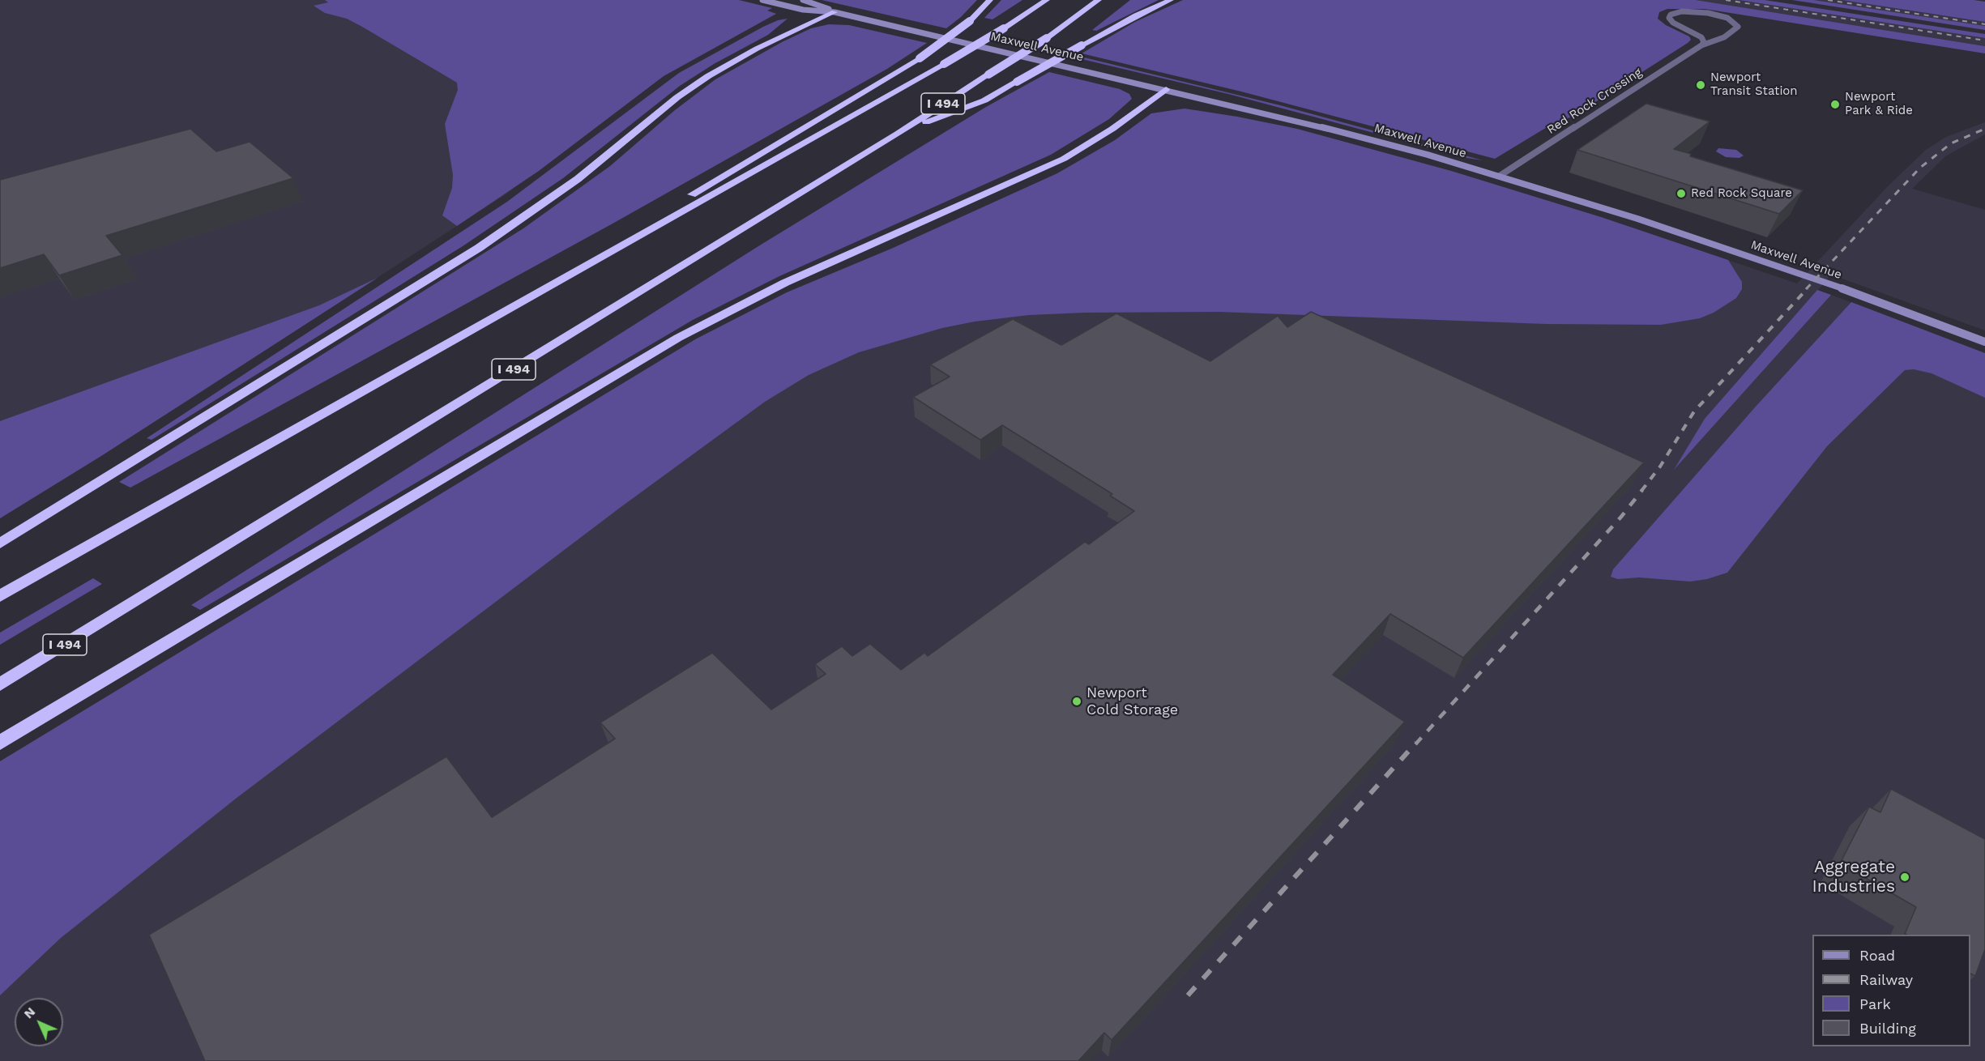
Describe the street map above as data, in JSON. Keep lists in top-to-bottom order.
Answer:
{
  "streets": {
    "highway": ["I 494"],
    "street": ["Maxwell Avenue", "Red Rock Crossing"]
  },
  "crossings": [
    ["Maxwell Avenue", "Red Rock Crossing"]
  ],
  "places": [
    "Newport Transit Station",
    "Newport Park & Ride",
    "Red Rock Square",
    "Newport Cold Storage",
    "Aggregate Industries"
  ],
  "legend": [
    "Road",
    "Railway",
    "Park",
    "Building"
  ],
  "north": "top left"
}
